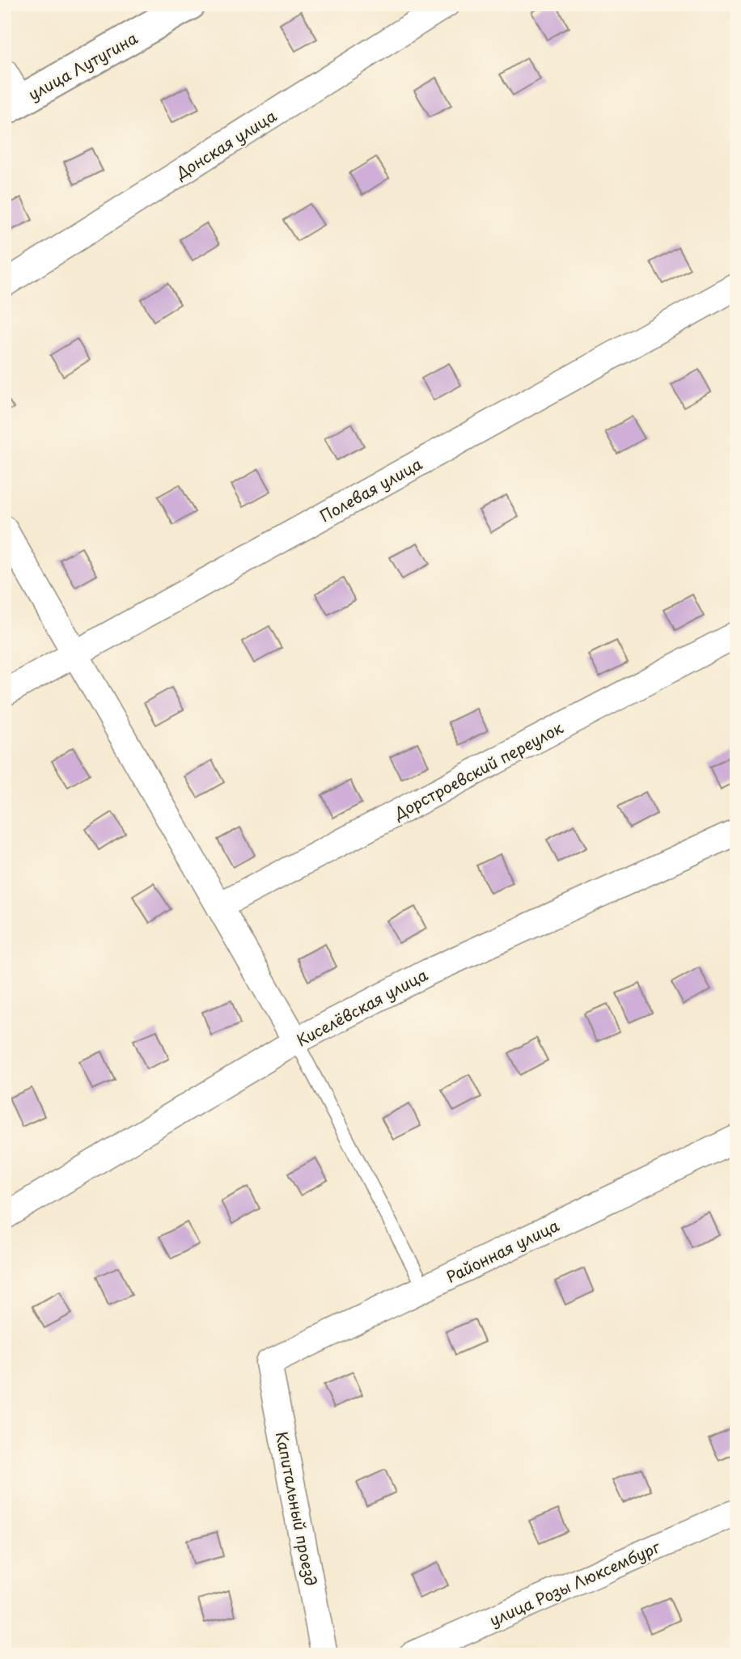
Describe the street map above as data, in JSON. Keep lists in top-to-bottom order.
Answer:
{
  "streets": {
    "main road": ["улица Лутугина"],
    "street": [
      "Донская улица",
      "Полевая улица",
      "Дорстроевский переулок",
      "Киселёвская улица",
      "Районная улица",
      "Капитальный проезд",
      "улица Розы Люксембург"
    ]
  },
  "crossings": [
    ["Районная улица", "Капитальный проезд"]
  ]
}
